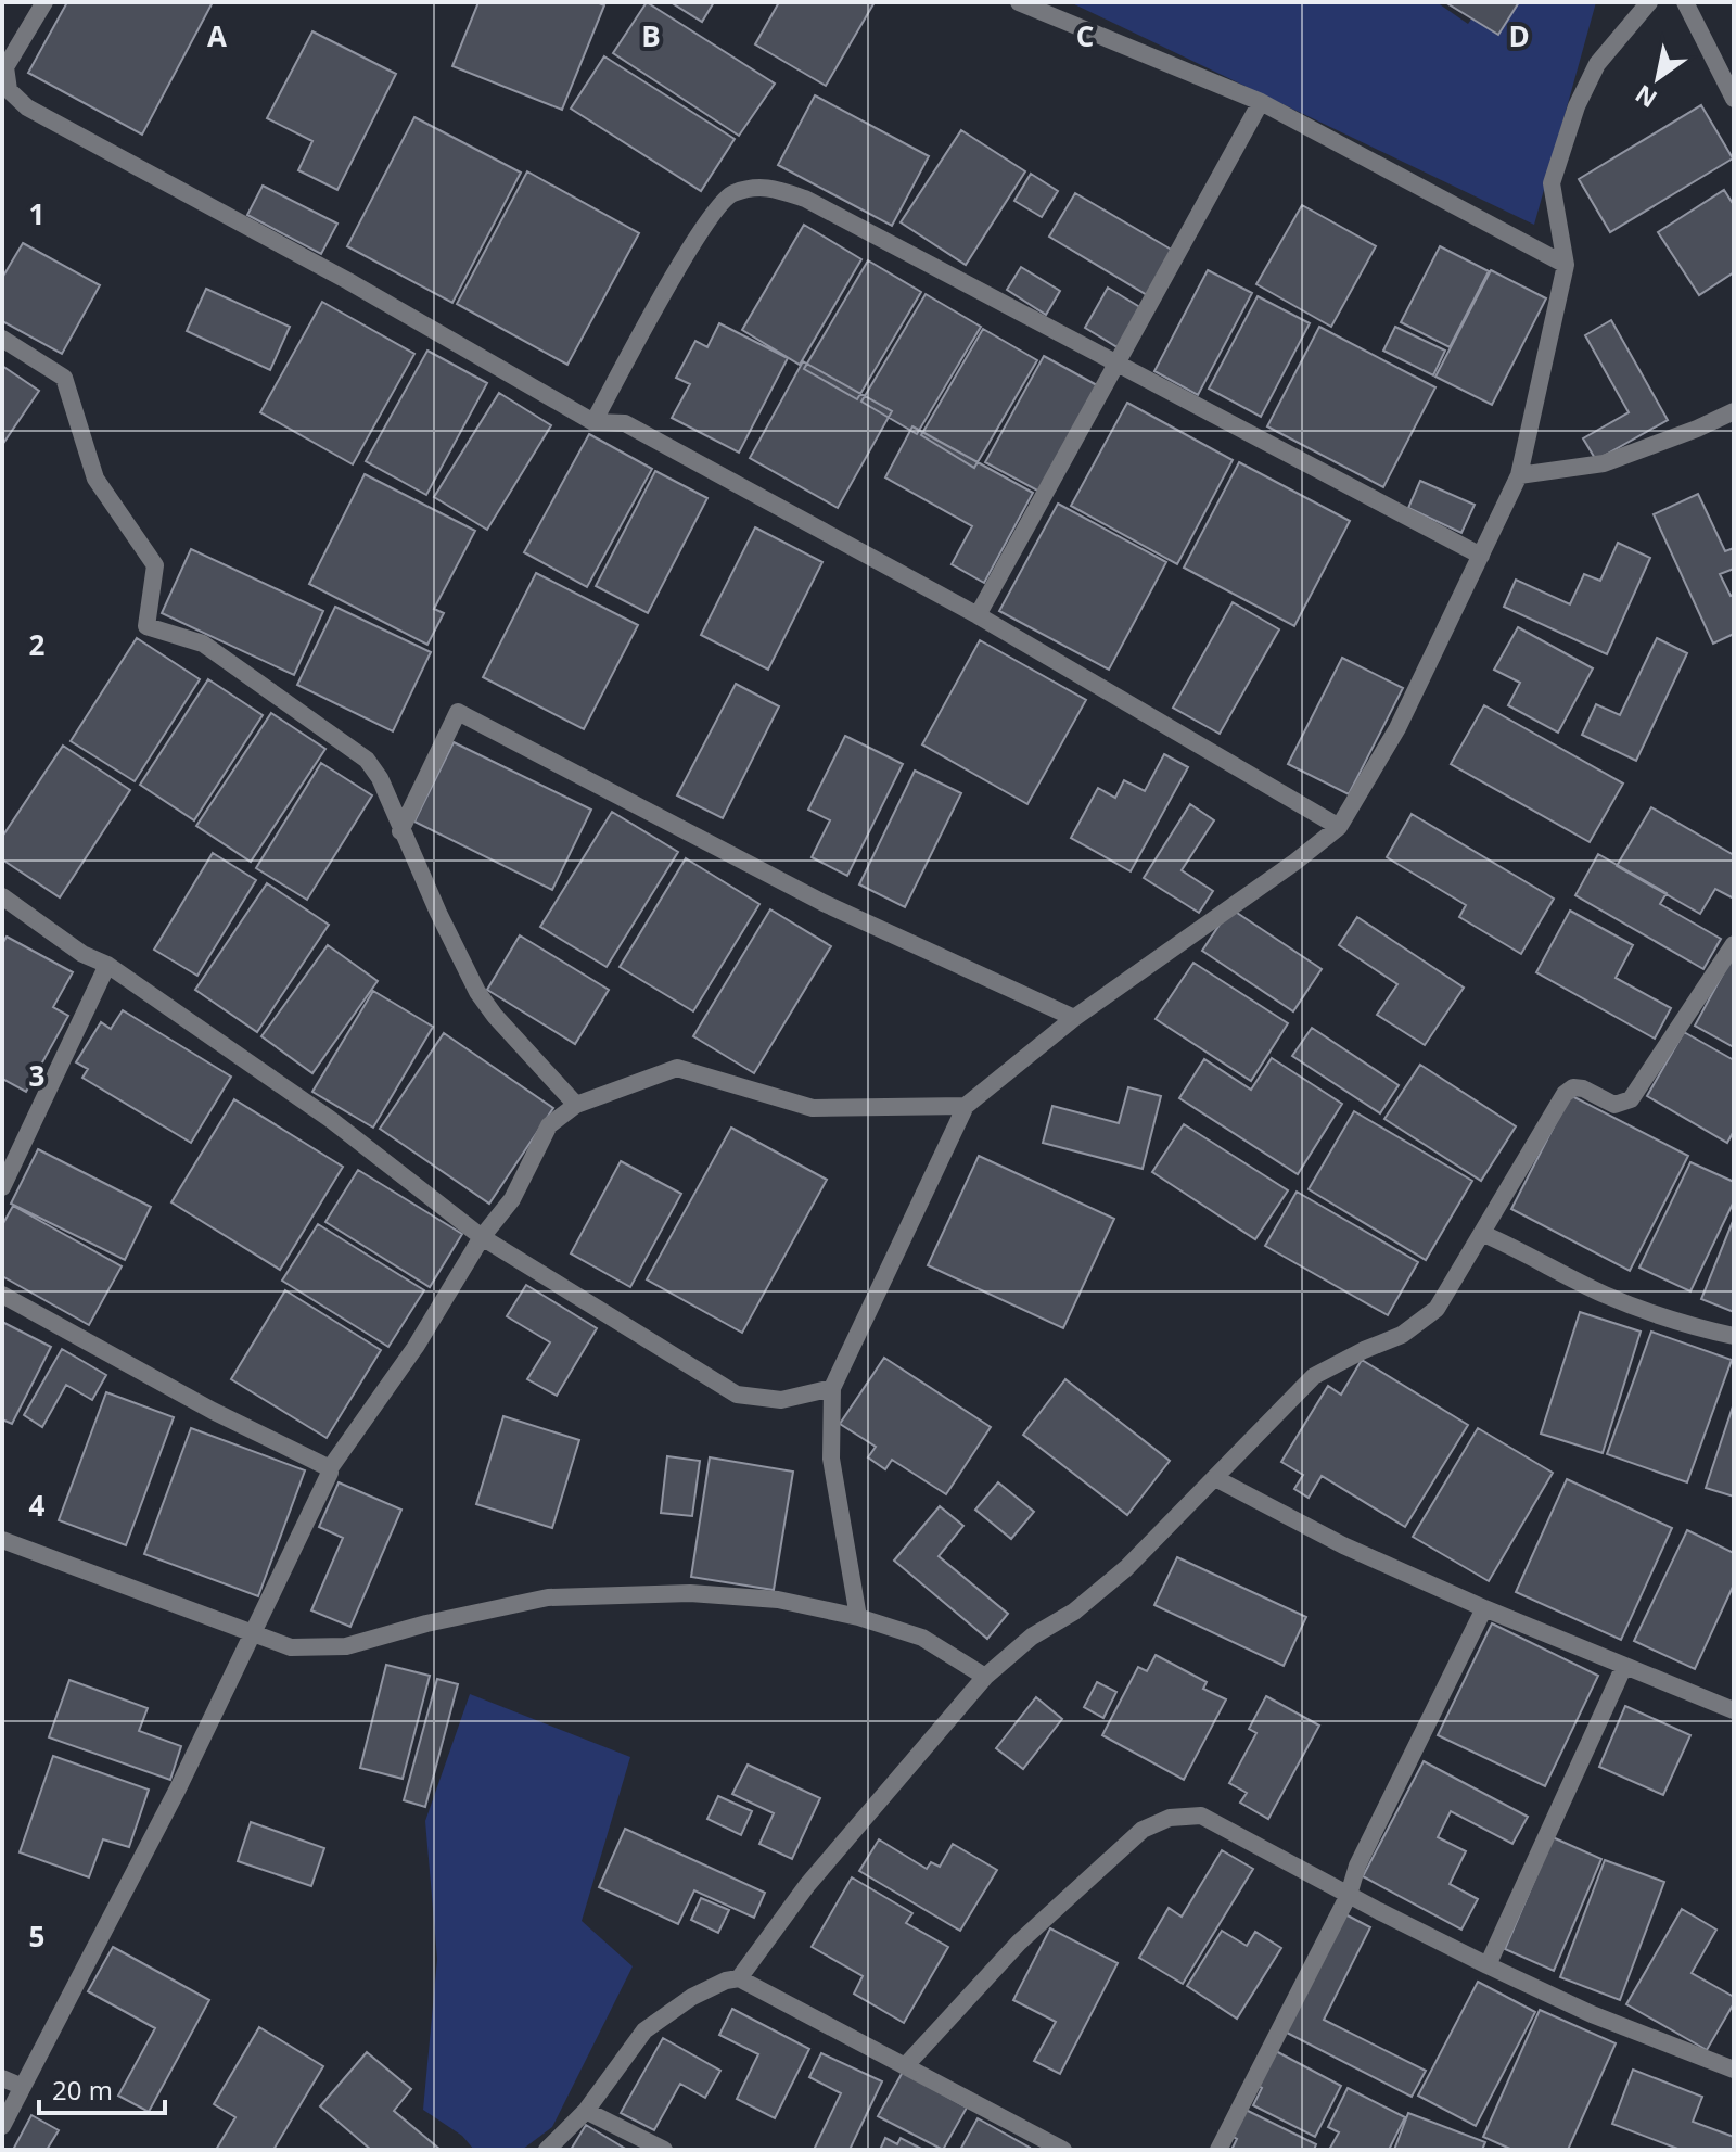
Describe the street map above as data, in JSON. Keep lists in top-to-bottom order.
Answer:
{
  "scale_bar": "20 m",
  "north": "bottom left",
  "grid": {
    "columns": [
      "A",
      "B",
      "C",
      "D"
    ],
    "rows": [
      "1",
      "2",
      "3",
      "4",
      "5"
    ]
  }
}
